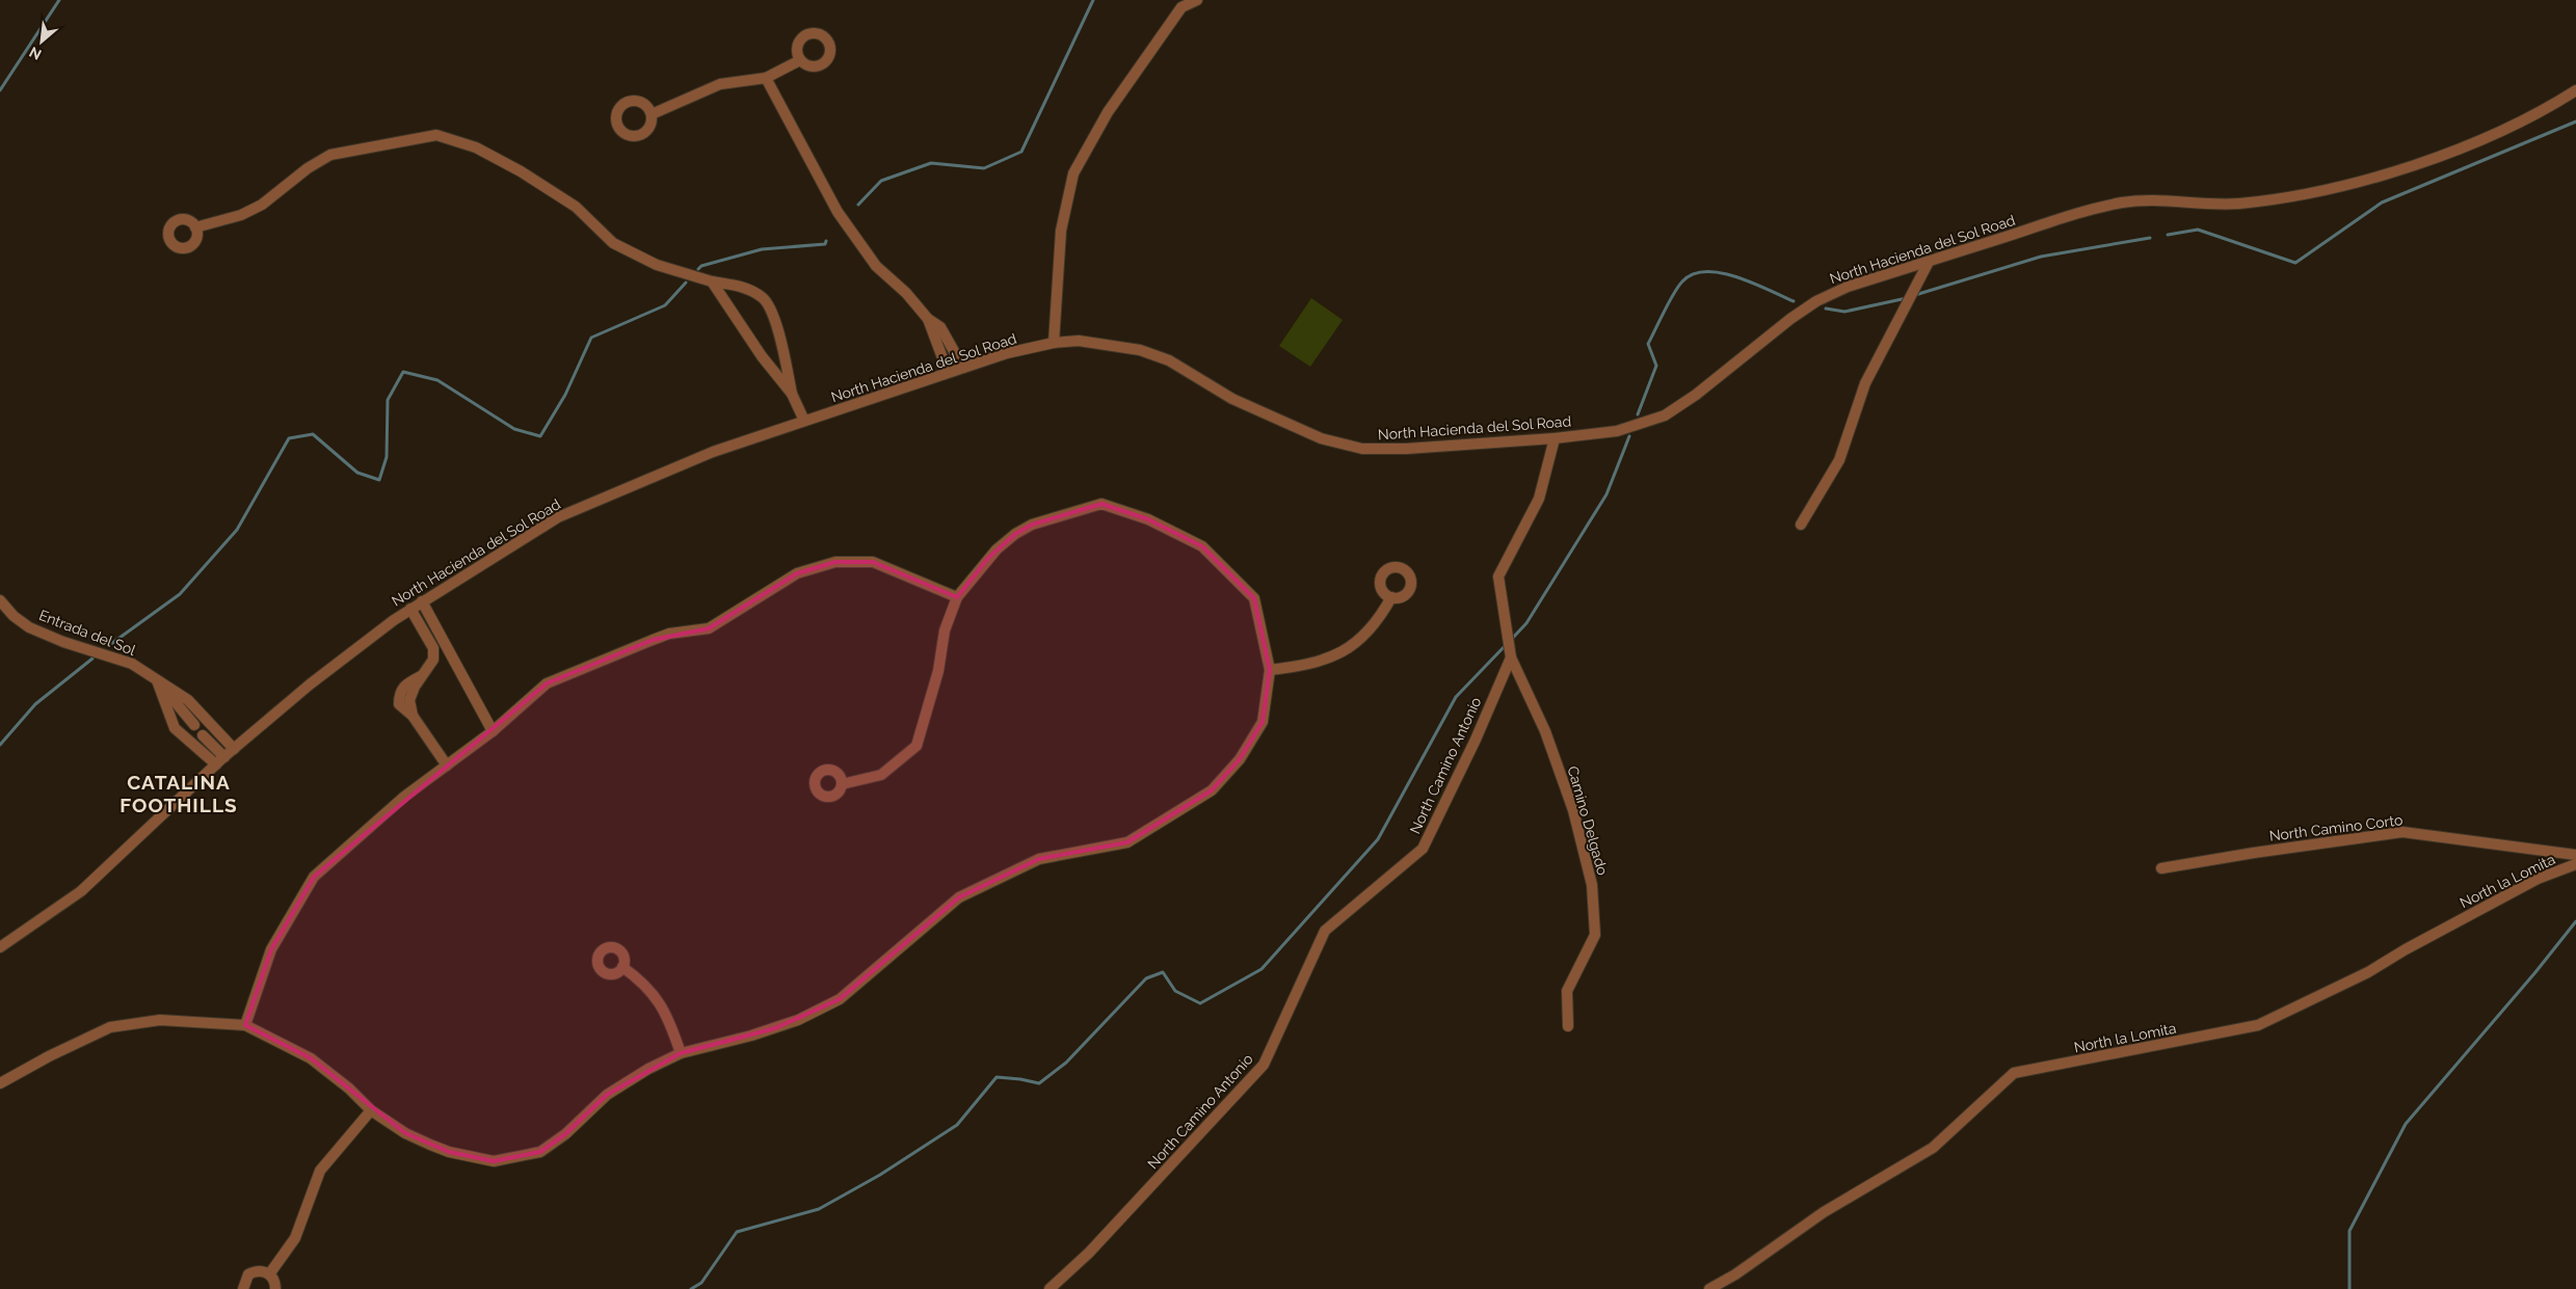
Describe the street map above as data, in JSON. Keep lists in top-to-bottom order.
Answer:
{
  "streets": {
    "street": [
      "North Hacienda del Sol Road",
      "Entrada del Sol",
      "North Camino Antonio",
      "Camino Delgado",
      "North Camino Corto",
      "North la Lomita"
    ]
  },
  "crossings": [
    ["North Hacienda del Sol Road", "Entrada del Sol"],
    ["North Camino Antonio", "Camino Delgado"]
  ],
  "districts": ["CATALINA FOOTHILLS"],
  "north": "bottom left"
}
